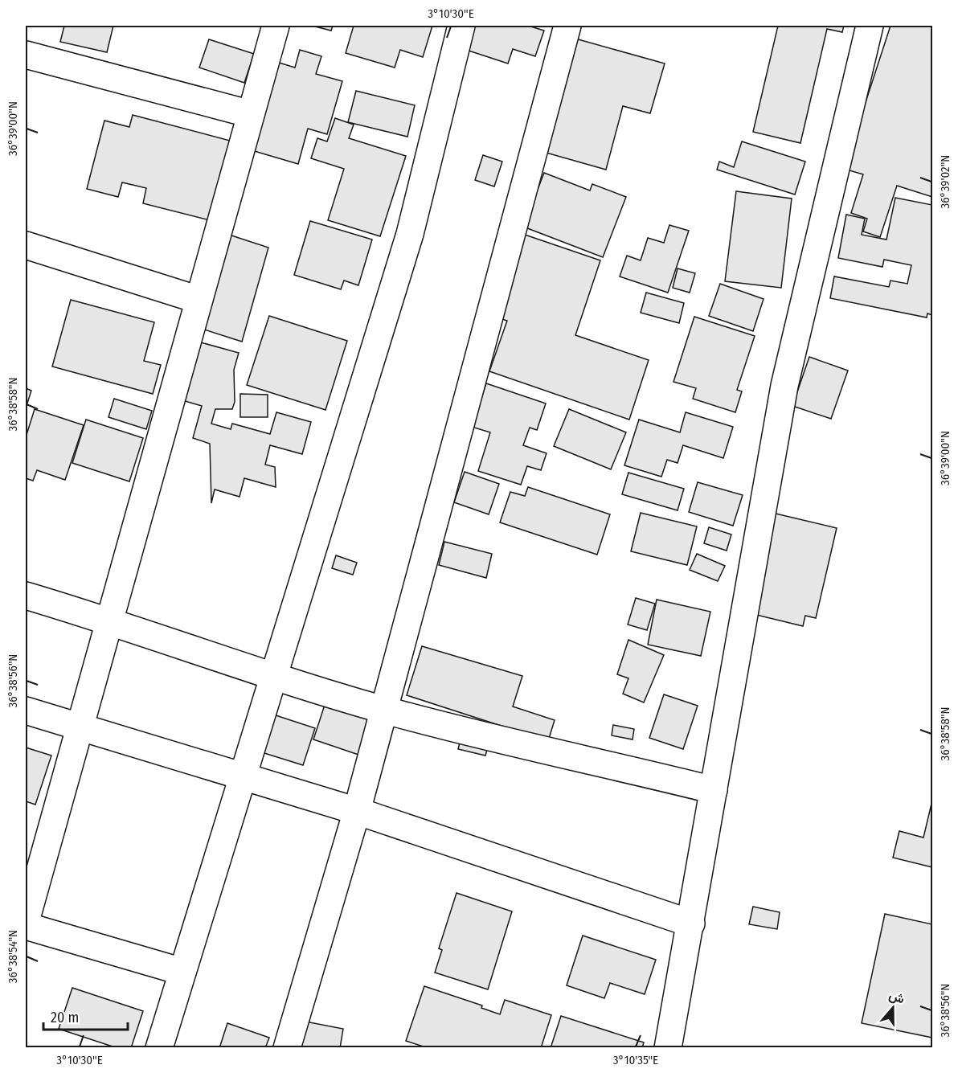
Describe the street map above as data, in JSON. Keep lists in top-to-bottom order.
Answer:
{
  "scale_bar": "20 m",
  "north": "top",
  "coordinates": [
    "3°10'30\"E",
    "36°39'00\"N",
    "36°39'02\"N",
    "36°38'58\"N",
    "36°38'56\"N",
    "36°38'54\"N",
    "3°10'35\"E"
  ]
}
